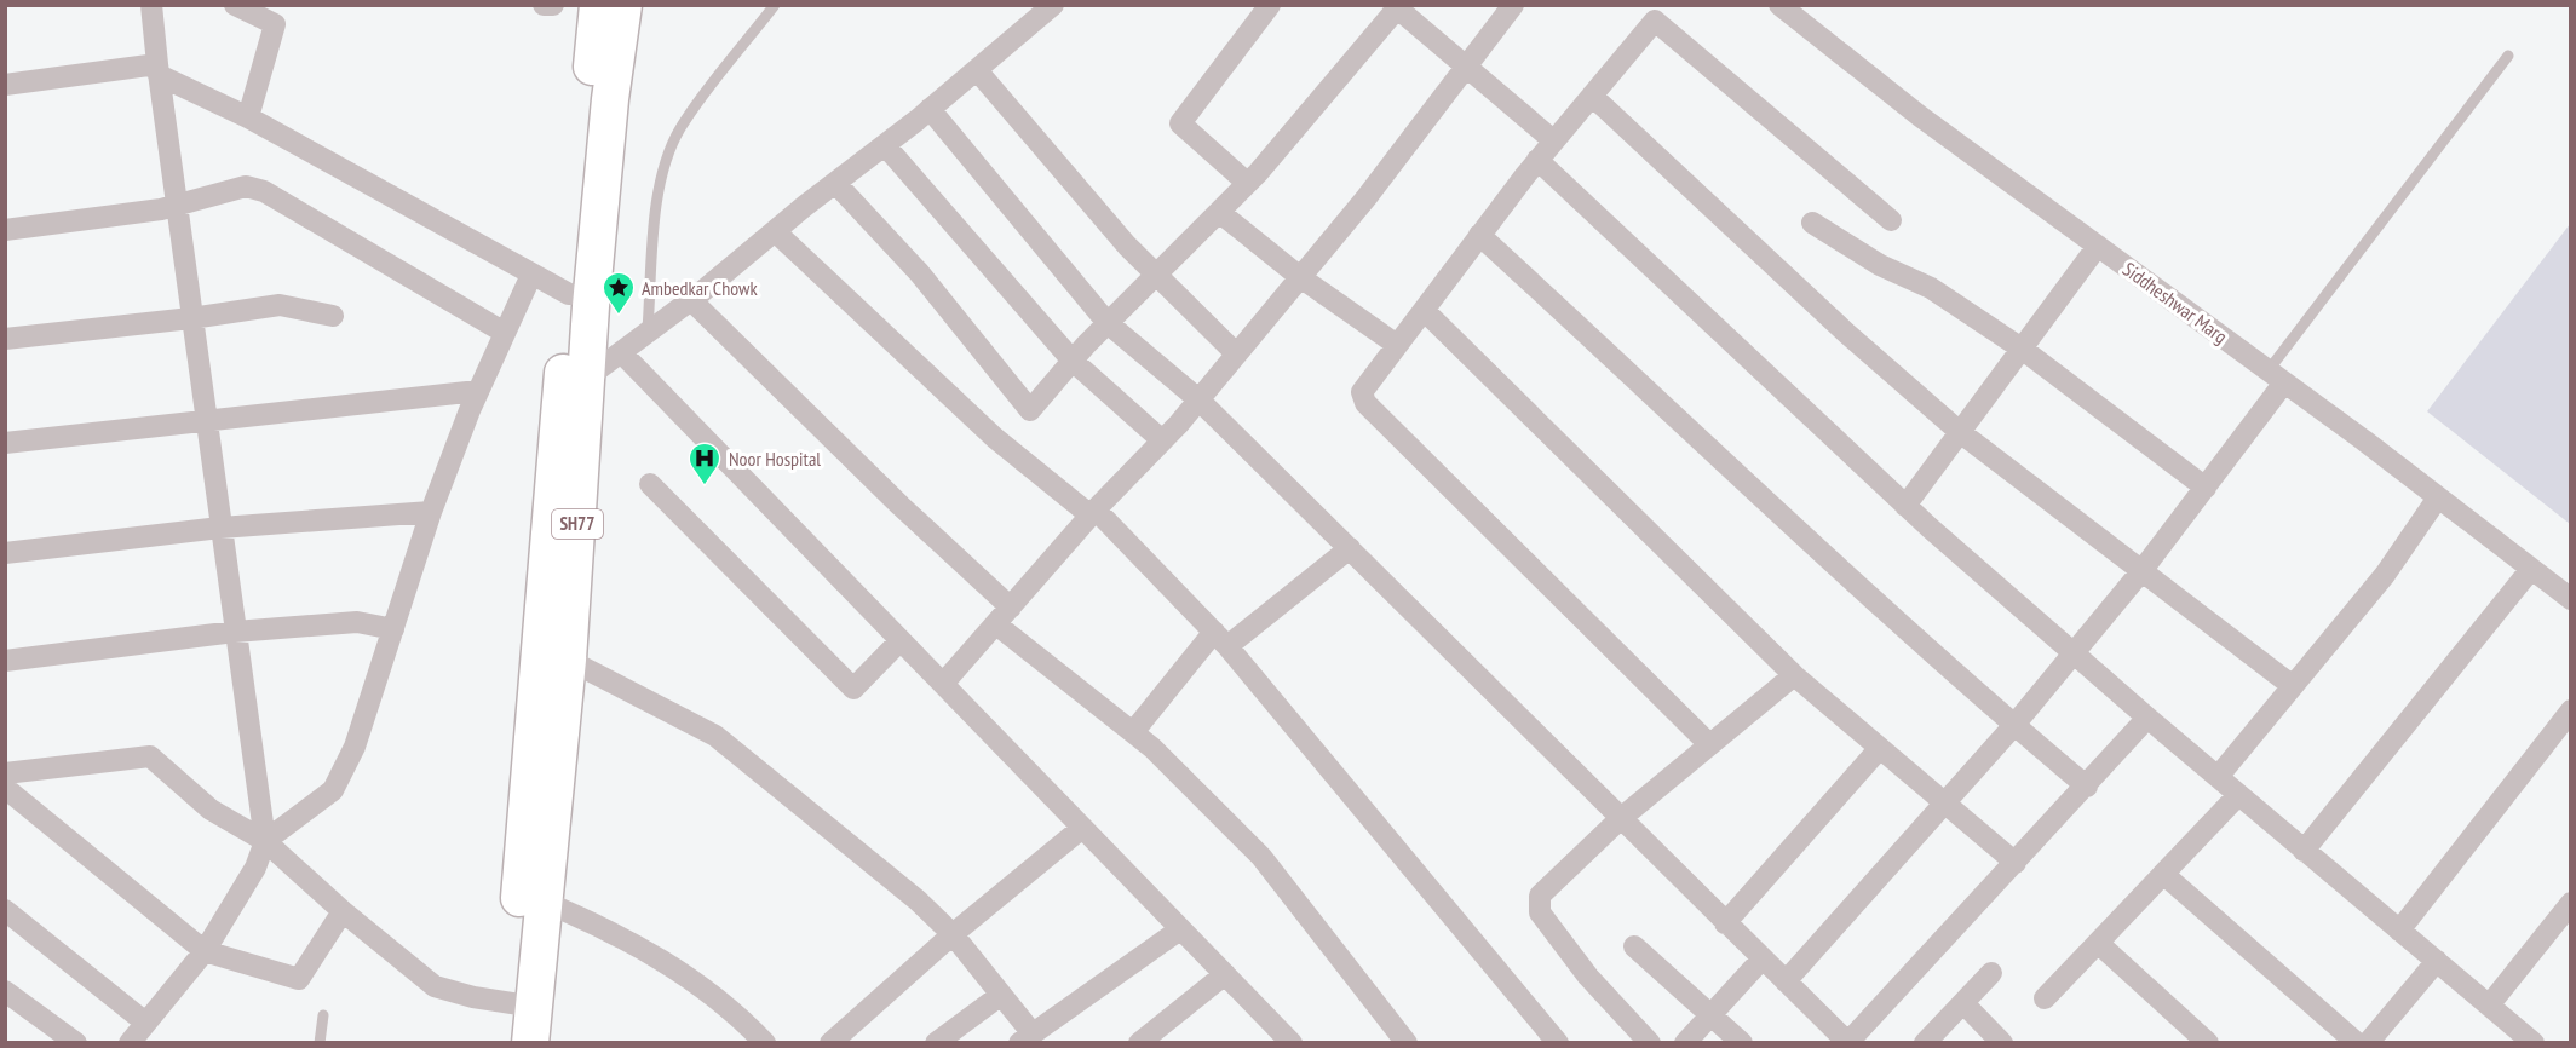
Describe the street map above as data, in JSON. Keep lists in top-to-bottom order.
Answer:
{
  "streets": {
    "main road": ["SH77"],
    "street": ["Siddheshwar Marg"]
  },
  "places": {
    "place": ["Ambedkar Chowk"],
    "hospital": ["Noor Hospital"]
  }
}
